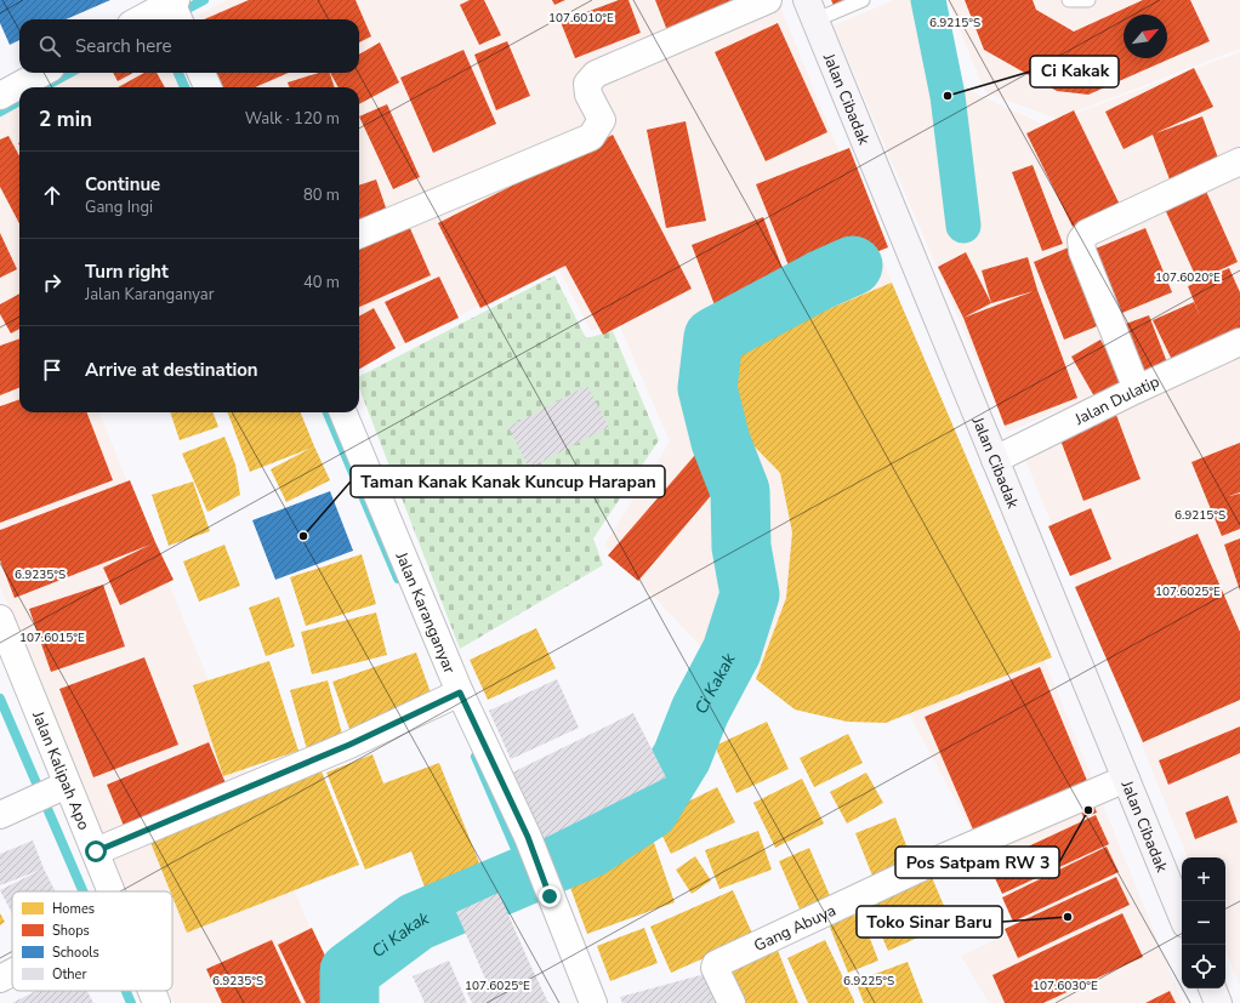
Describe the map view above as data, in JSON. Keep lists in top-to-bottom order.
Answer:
{
  "streets": {
    "main road": ["Jalan Cibadak"],
    "street": [
      "Jalan Dulatip",
      "Jalan Karanganyar",
      "Jalan Kalipah Apo",
      "Gang Abuya"
    ]
  },
  "crossings": [
    ["Jalan Cibadak", "Jalan Dulatip"],
    ["Jalan Cibadak", "Gang Abuya"]
  ],
  "water": ["Ci Kakak"],
  "places": [
    "Ci Kakak",
    "Taman Kanak Kanak Kuncup Harapan",
    "Pos Satpam RW 3",
    "Toko Sinar Baru"
  ],
  "legend": [
    "Homes",
    "Shops",
    "Schools",
    "Other"
  ],
  "north": "top right",
  "page": {
    "search": "Search here",
    "heading": ["2 min", "Walk · 120 m"],
    "list": [
      ["Continue", "Gang Ingi", "80 m"],
      ["Turn right", "Jalan Karanganyar", "40 m"],
      "Arrive at destination"
    ],
    "map_buttons": ["+", "−"]
  },
  "coordinates": [
    "107.6010°E",
    "6.9215°S",
    "107.6020°E",
    "6.9235°S",
    "107.6025°E",
    "107.6015°E",
    "6.9225°S",
    "107.6030°E"
  ]
}
